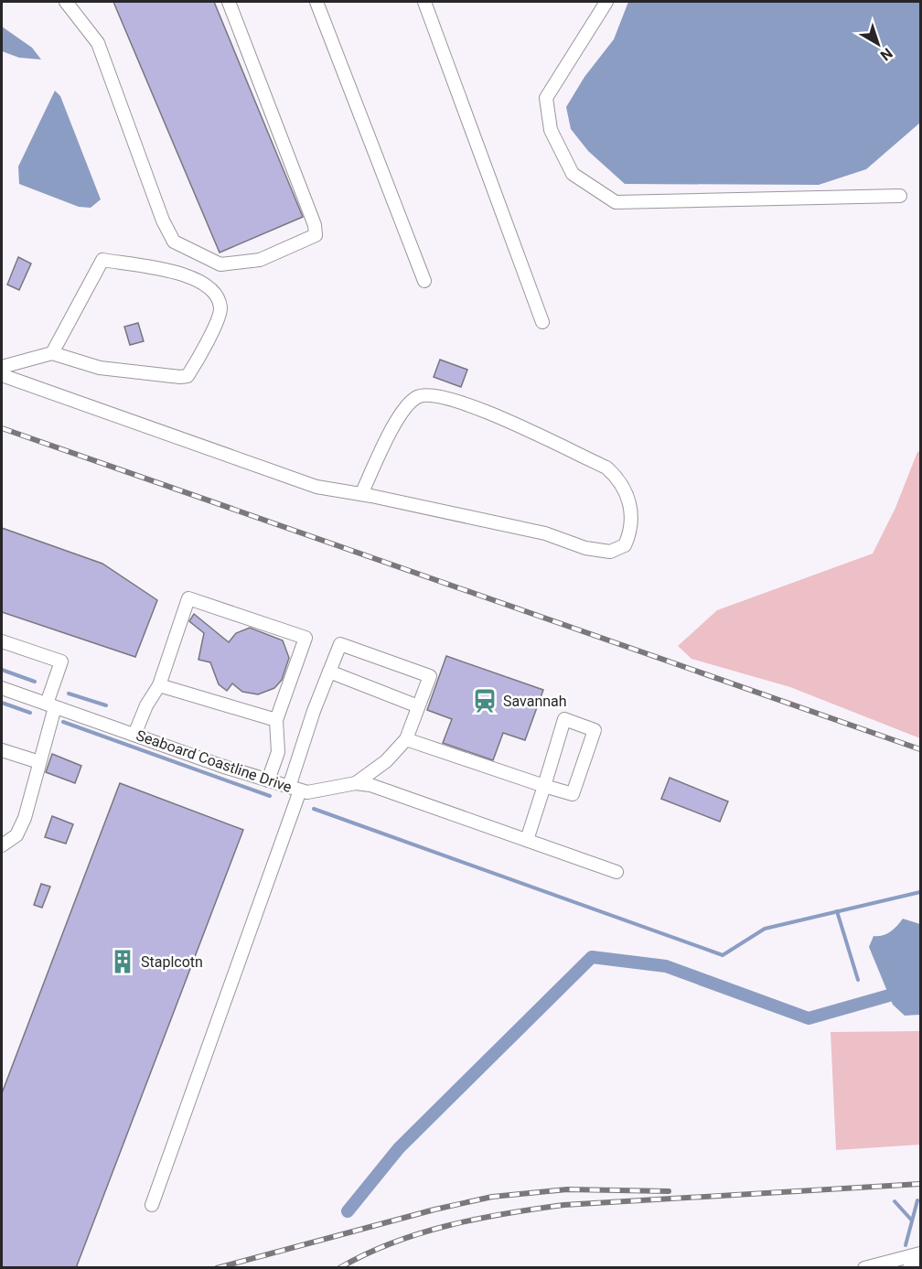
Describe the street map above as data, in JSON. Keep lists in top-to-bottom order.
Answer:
{
  "streets": {
    "street": ["Seaboard Coastline Drive"]
  },
  "places": {
    "station": ["Savannah"],
    "building": ["Staplcotn"]
  },
  "north": "bottom right"
}
